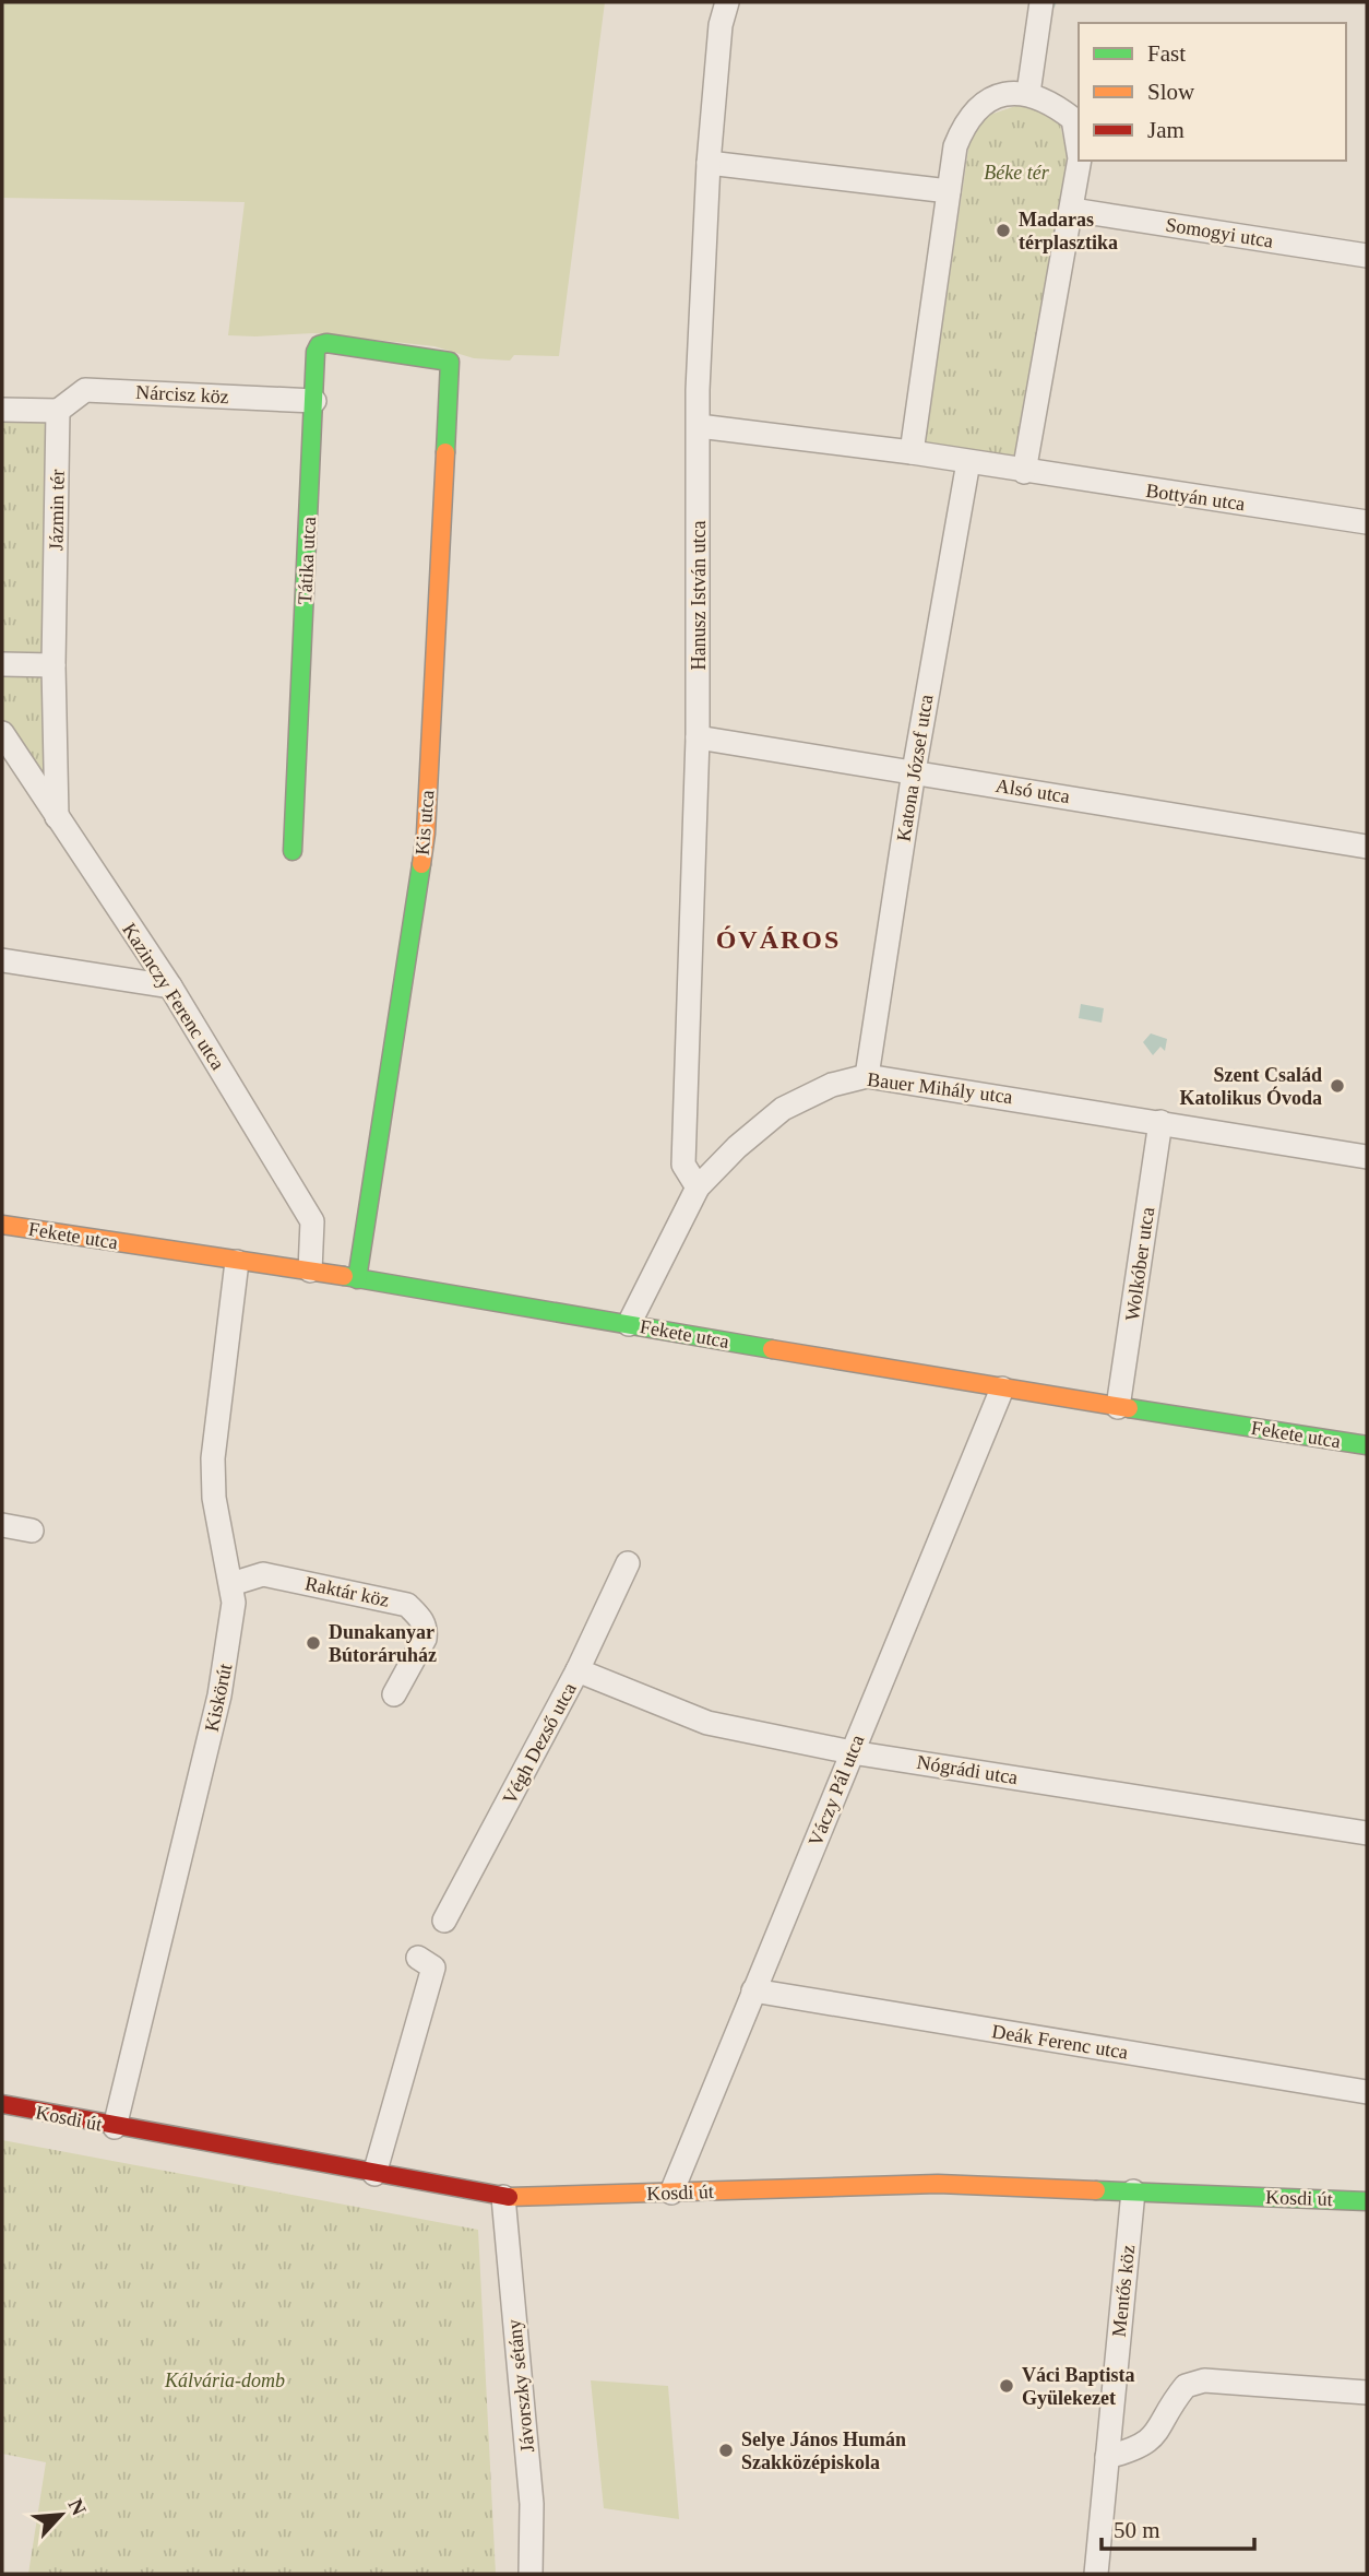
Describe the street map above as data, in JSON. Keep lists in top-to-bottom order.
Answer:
{
  "streets": {
    "street": [
      "Somogyi utca",
      "Nárcisz köz",
      "Bottyán utca",
      "Jázmin tér",
      "Tátika utca",
      "Hanusz István utca",
      "Katona József utca",
      "Alsó utca",
      "Kis utca",
      "Kazinczy Ferenc utca",
      "Bauer Mihály utca",
      "Fekete utca",
      "Wolkóber utca",
      "Raktár köz",
      "Kiskörút",
      "Végh Dezső utca",
      "Nógrádi utca",
      "Váczy Pál utca",
      "Deák Ferenc utca",
      "Kosdi út",
      "Mentős köz",
      "Jávorszky sétány"
    ]
  },
  "crossings": [
    ["Nárcisz köz", "Jázmin tér"],
    ["Nárcisz köz", "Tátika utca"],
    ["Jázmin tér", "Kazinczy Ferenc utca"],
    ["Tátika utca", "Kis utca"],
    ["Hanusz István utca", "Alsó utca"],
    ["Hanusz István utca", "Bauer Mihály utca"],
    ["Katona József utca", "Alsó utca"],
    ["Katona József utca", "Bauer Mihály utca"],
    ["Kis utca", "Fekete utca"],
    ["Kazinczy Ferenc utca", "Fekete utca"],
    ["Bauer Mihály utca", "Fekete utca"],
    ["Bauer Mihály utca", "Wolkóber utca"],
    ["Fekete utca", "Wolkóber utca"],
    ["Fekete utca", "Kiskörút"],
    ["Fekete utca", "Váczy Pál utca"],
    ["Raktár köz", "Kiskörút"],
    ["Kiskörút", "Kosdi út"],
    ["Végh Dezső utca", "Nógrádi utca"],
    ["Nógrádi utca", "Váczy Pál utca"],
    ["Váczy Pál utca", "Deák Ferenc utca"],
    ["Váczy Pál utca", "Kosdi út"],
    ["Kosdi út", "Mentős köz"],
    ["Kosdi út", "Jávorszky sétány"]
  ],
  "districts": ["ÓVÁROS"],
  "parks": ["Béke tér", "Kálvária-domb"],
  "places": [
    "Madaras térplasztika",
    "Szent Család Katolikus Óvoda",
    "Dunakanyar Bútoráruház",
    "Váci Baptista Gyülekezet",
    "Selye János Humán Szakközépiskola"
  ],
  "legend": ["Fast", "Slow", "Jam"],
  "scale_bar": "50 m",
  "north": "top right"
}
